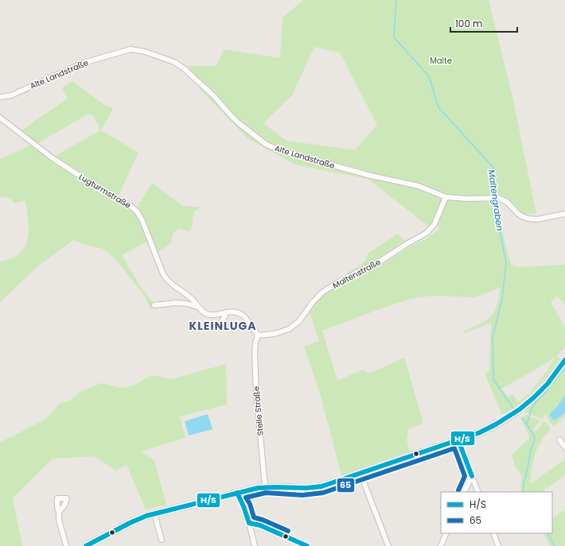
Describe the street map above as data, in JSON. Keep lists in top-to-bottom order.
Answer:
{
  "streets": {
    "street": [
      "Alte Landstraße",
      "Lugturmstraße",
      "Maltenstraße",
      "Steile Straße"
    ]
  },
  "crossings": [
    ["Alte Landstraße", "Maltenstraße"],
    ["Maltenstraße", "Steile Straße"]
  ],
  "districts": ["KLEINLUGA"],
  "water": ["Maltengraben"],
  "parks": ["Malte"],
  "lines": ["transit line H/S", "transit line 65"],
  "legend": ["H/S", "65"],
  "scale_bar": "100 m"
}
